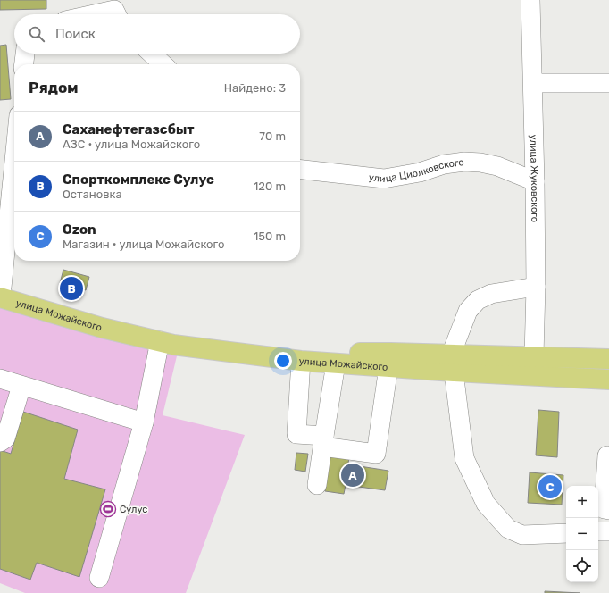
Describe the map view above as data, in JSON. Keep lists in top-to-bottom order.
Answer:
{
  "streets": {
    "main road": ["улица Можайского"],
    "street": ["улица Циолковского", "улица Жуковского"]
  },
  "crossings": [
    ["улица Циолковского", "улица Жуковского"],
    ["улица Жуковского", "улица Можайского"]
  ],
  "places": {
    "sports": ["Сулус"]
  },
  "page": {
    "search": "Поиск",
    "heading": ["Рядом", "Найдено: 3"],
    "list": [
      {
        "mark": "A",
        "name": "Саханефтегазсбыт",
        "note": "АЗС · улица Можайского",
        "value": "70 m"
      },
      {
        "mark": "B",
        "name": "Спорткомплекс Сулус",
        "note": "Остановка",
        "value": "120 m"
      },
      {
        "mark": "C",
        "name": "Ozon",
        "note": "Магазин · улица Можайского",
        "value": "150 m"
      }
    ],
    "pins": ["B", "A", "C"],
    "map_buttons": ["+", "−"]
  }
}
